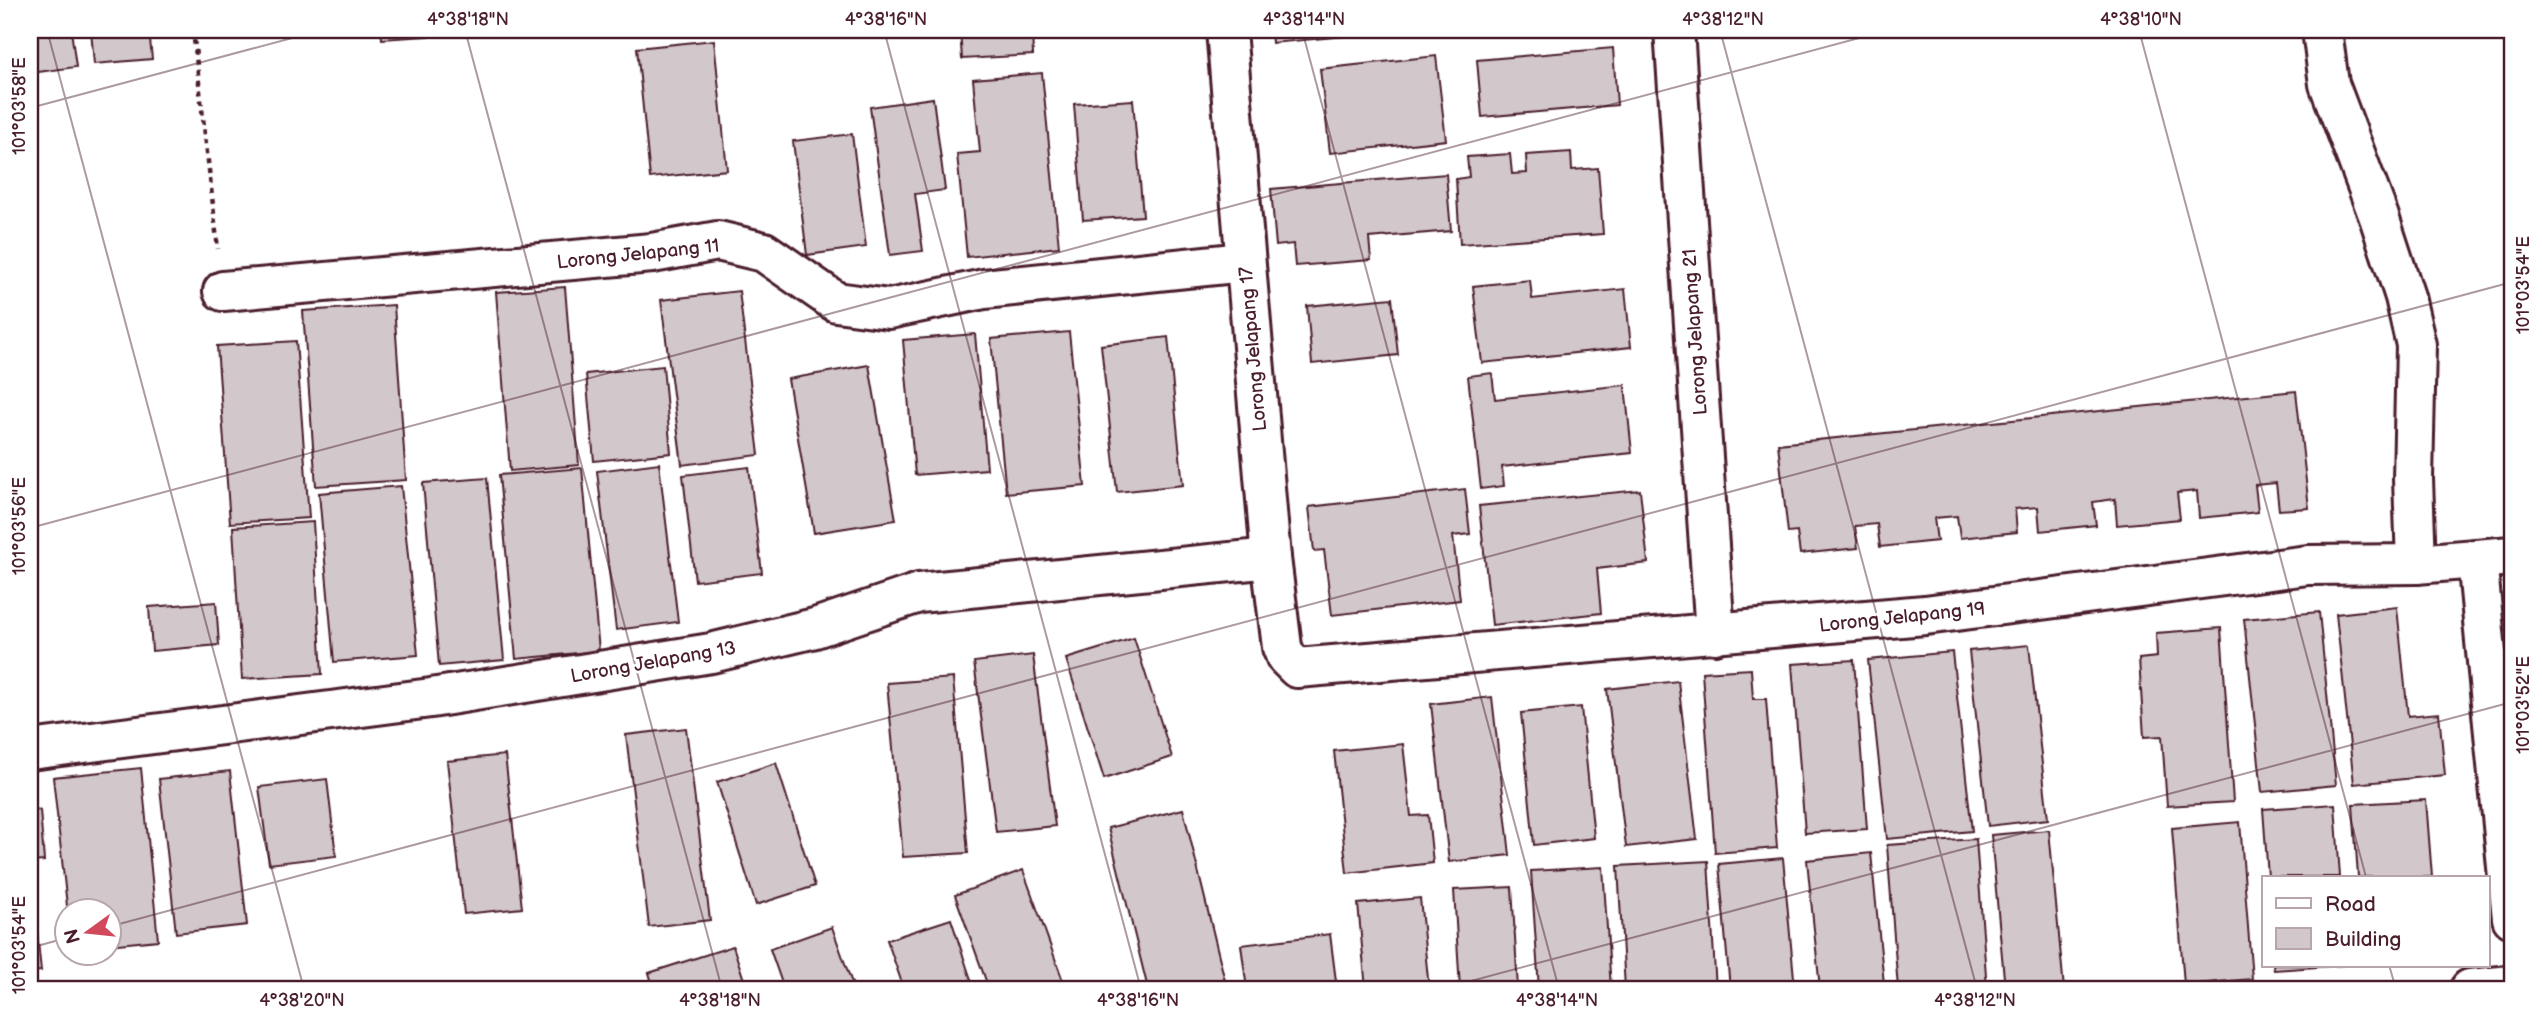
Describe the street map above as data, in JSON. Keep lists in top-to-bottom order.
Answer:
{
  "streets": {
    "street": [
      "Lorong Jelapang 11",
      "Lorong Jelapang 21",
      "Lorong Jelapang 17",
      "Lorong Jelapang 19",
      "Lorong Jelapang 13"
    ]
  },
  "crossings": [
    ["Lorong Jelapang 11", "Lorong Jelapang 17"],
    ["Lorong Jelapang 21", "Lorong Jelapang 19"],
    ["Lorong Jelapang 17", "Lorong Jelapang 19"],
    ["Lorong Jelapang 17", "Lorong Jelapang 13"]
  ],
  "legend": ["Road", "Building"],
  "north": "left",
  "coordinates": [
    "4°38'18\"N",
    "4°38'16\"N",
    "4°38'14\"N",
    "4°38'12\"N",
    "4°38'10\"N",
    "101°03'58\"E",
    "101°03'54\"E",
    "101°03'56\"E",
    "101°03'52\"E",
    "4°38'20\"N"
  ]
}
